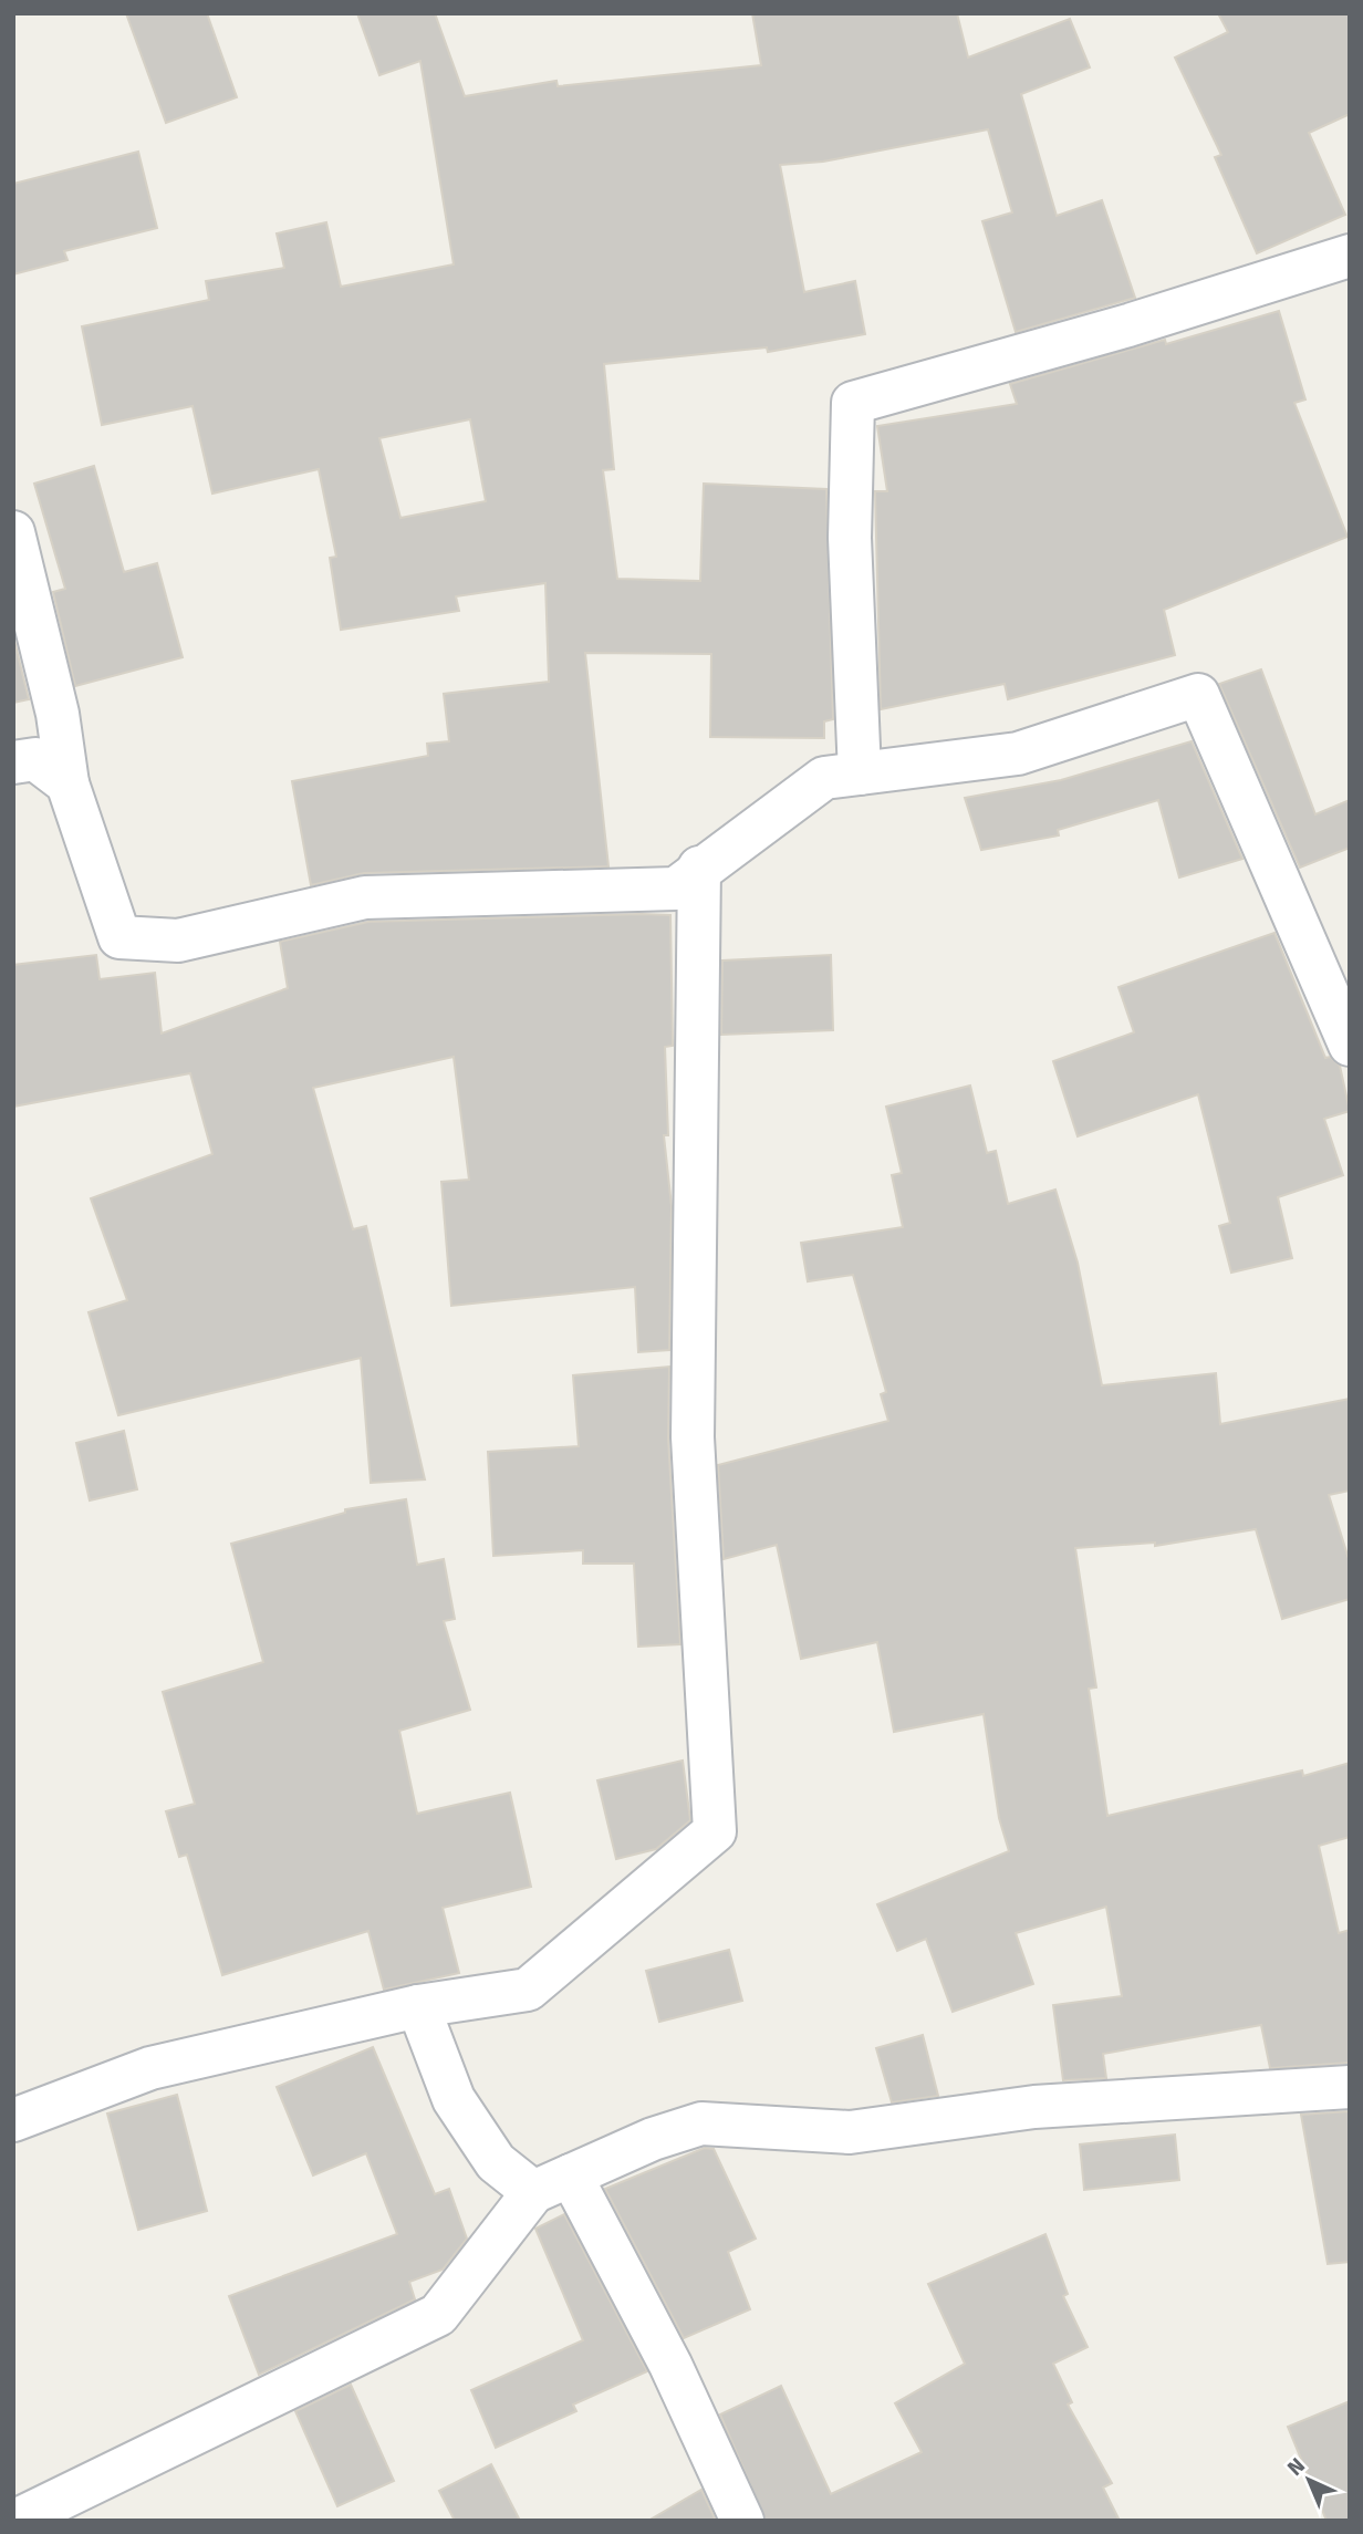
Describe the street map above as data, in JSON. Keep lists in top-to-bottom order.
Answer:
{
  "north": "top left"
}
